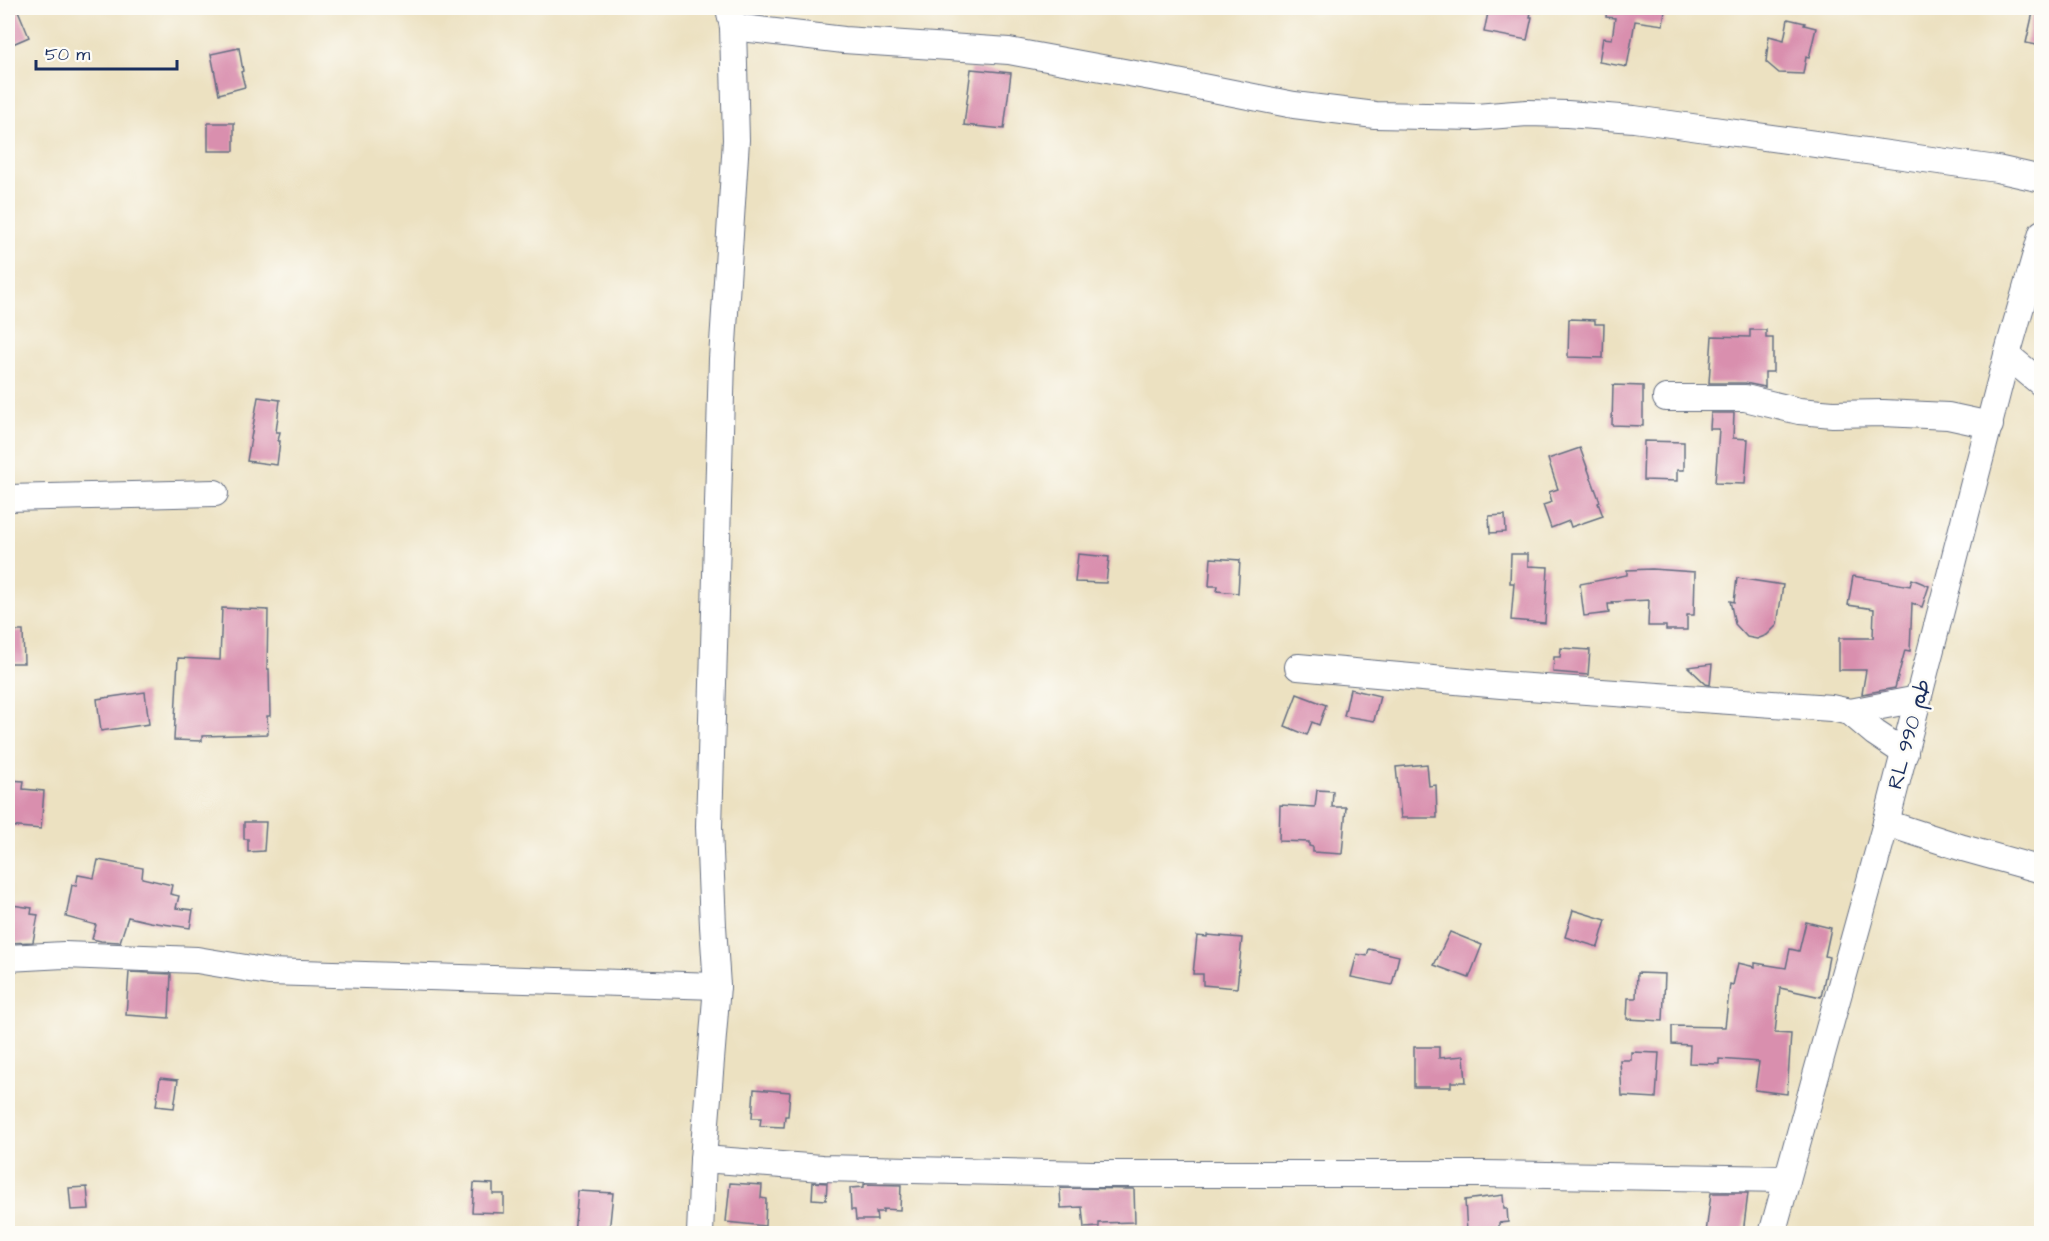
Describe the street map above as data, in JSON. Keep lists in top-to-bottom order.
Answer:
{
  "streets": {
    "street": ["RL طم 990"]
  },
  "scale_bar": "50 m"
}
